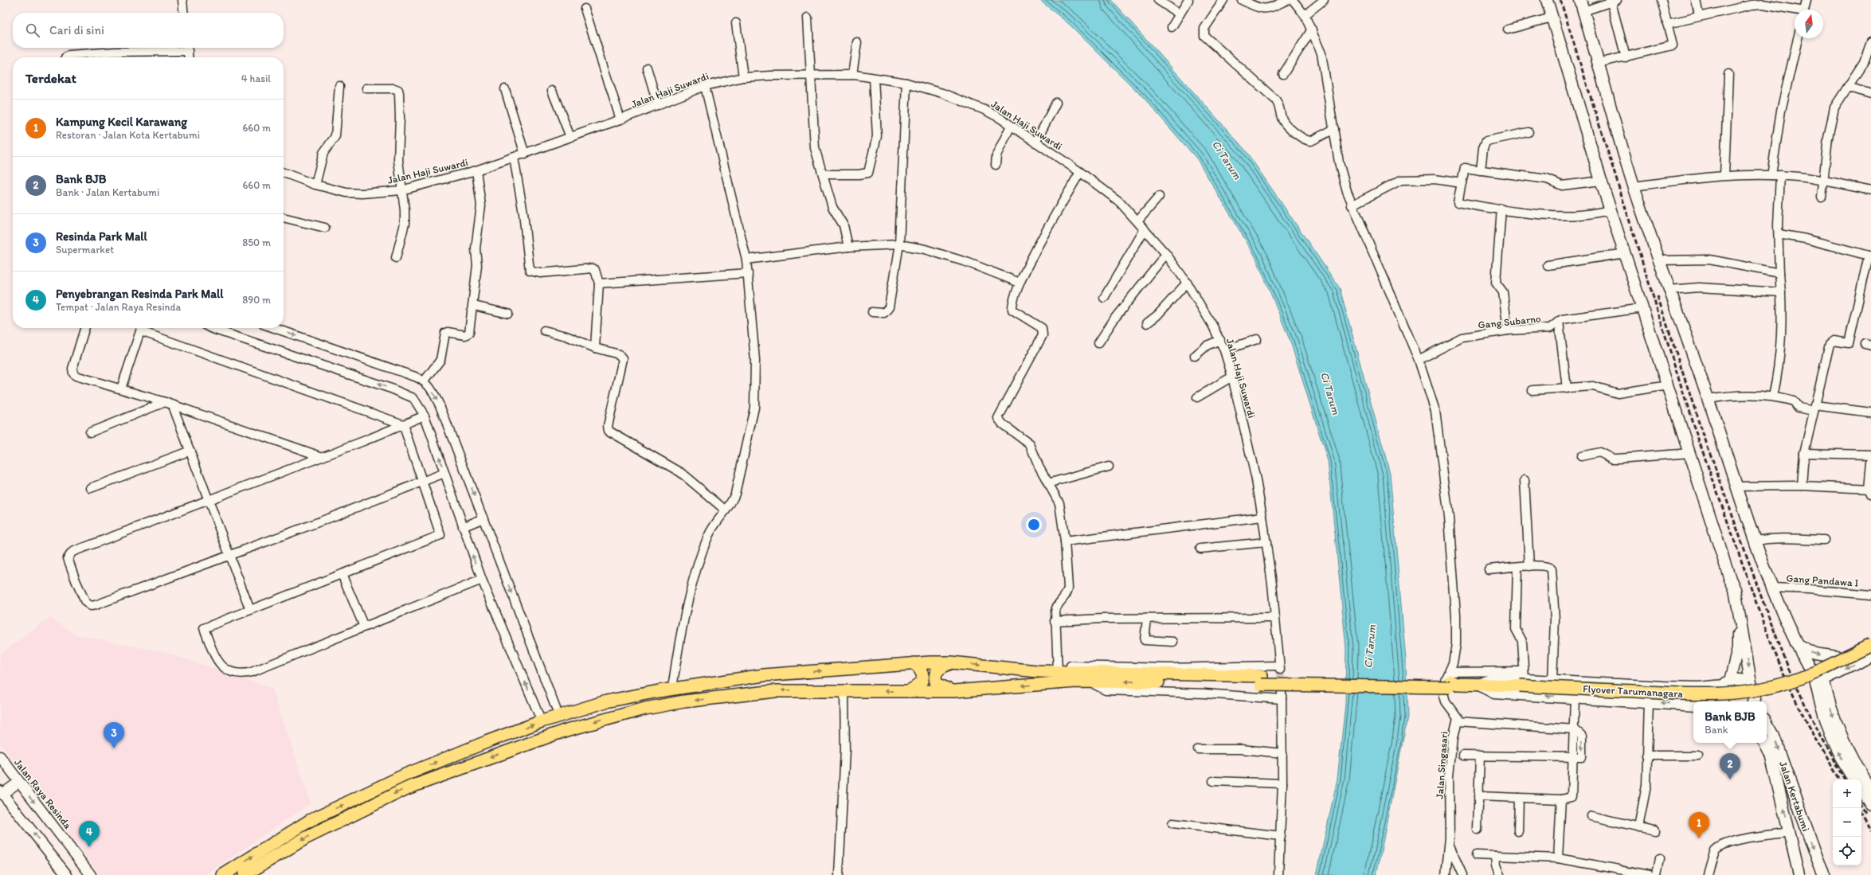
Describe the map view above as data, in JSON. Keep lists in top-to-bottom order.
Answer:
{
  "streets": {
    "main road": ["Flyover Tarumanagara", "Jalan Kertabumi"],
    "street": [
      "Jalan Haji Suwardi",
      "Gang Subarno",
      "Gang Pandawa I",
      "Jalan Singasari",
      "Jalan Raya Resinda"
    ]
  },
  "crossings": [
    ["Gang Subarno", "Jalan Singasari"],
    ["Flyover Tarumanagara", "Jalan Singasari"]
  ],
  "water": ["Ci Tarum"],
  "north": "top",
  "page": {
    "search": "Cari di sini",
    "heading": ["Terdekat", "4 hasil"],
    "list": [
      {
        "mark": "1",
        "name": "Kampung Kecil Karawang",
        "note": "Restoran · Jalan Kota Kertabumi",
        "value": "660 m"
      },
      {
        "mark": "2",
        "name": "Bank BJB",
        "note": "Bank · Jalan Kertabumi",
        "value": "660 m"
      },
      {
        "mark": "3",
        "name": "Resinda Park Mall",
        "note": "Supermarket",
        "value": "850 m"
      },
      {
        "mark": "4",
        "name": "Penyebrangan Resinda Park Mall",
        "note": "Tempat · Jalan Raya Resinda",
        "value": "890 m"
      }
    ],
    "popup": ["Bank BJB", "Bank"],
    "pins": [
      "3",
      "2",
      "1",
      "4"
    ],
    "map_buttons": ["+", "−"]
  }
}
